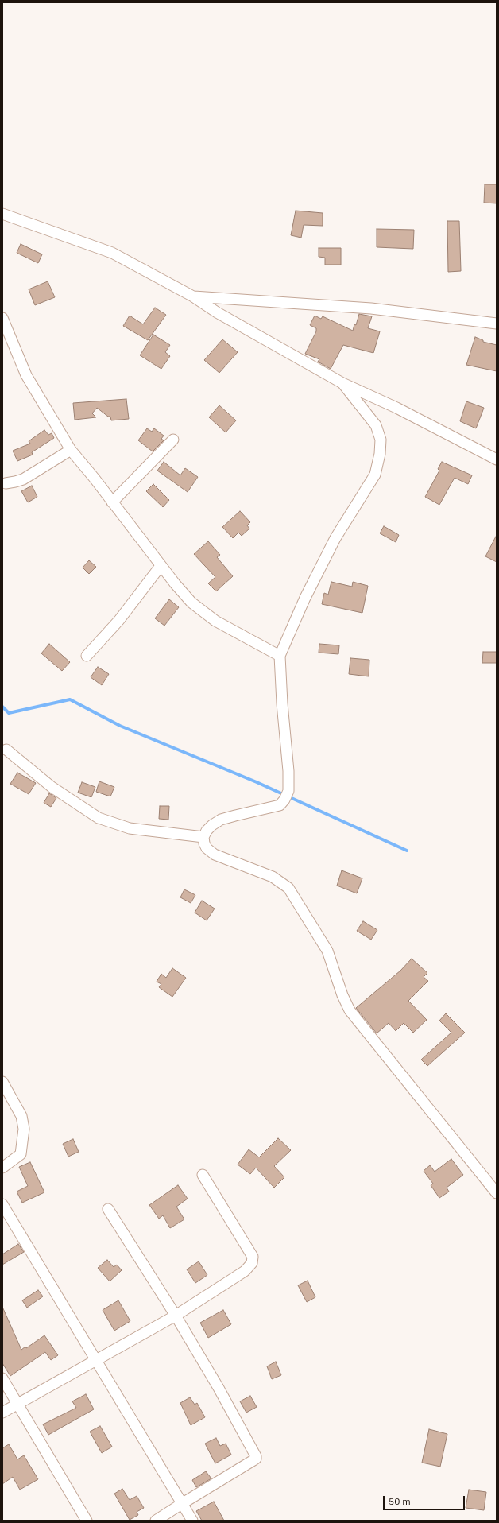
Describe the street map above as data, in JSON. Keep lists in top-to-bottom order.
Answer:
{
  "scale_bar": "50 m"
}
